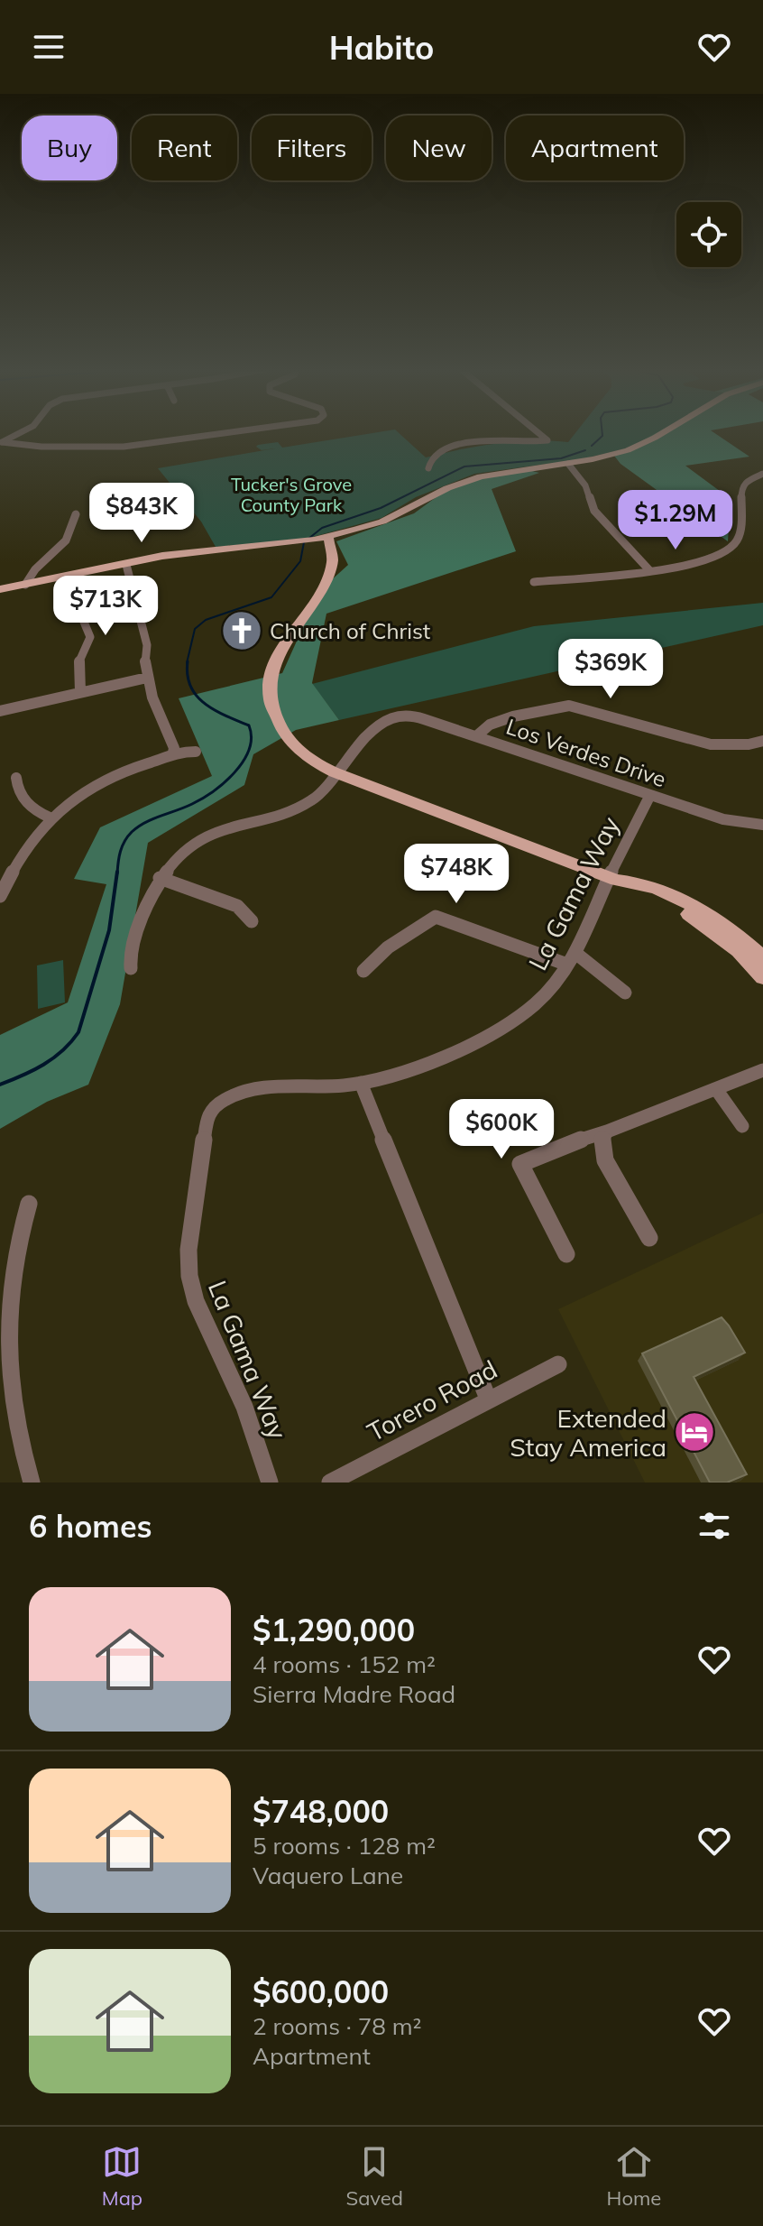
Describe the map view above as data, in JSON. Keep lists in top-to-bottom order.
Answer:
{
  "streets": {
    "street": ["Los Verdes Drive", "La Gama Way", "Torero Road"]
  },
  "crossings": [
    ["Los Verdes Drive", "La Gama Way"]
  ],
  "parks": ["Tucker's Grove County Park"],
  "places": {
    "church": ["Church of Christ"],
    "hotel": ["Extended Stay America"]
  },
  "page": {
    "header": "Habito",
    "chip": [
      "Buy",
      "Rent",
      "Filters",
      "New",
      "Apartment"
    ],
    "price": [
      "$843K",
      "$1.29M",
      "$713K",
      "$369K",
      "$748K",
      "$600K"
    ],
    "heading": "6 homes",
    "list": [
      {
        "name": "$1,290,000",
        "note": "4 rooms · 152 m² · Sierra Madre Road"
      },
      {
        "name": "$748,000",
        "note": "5 rooms · 128 m² · Vaquero Lane"
      },
      {
        "name": "$600,000",
        "note": "2 rooms · 78 m² · Apartment"
      }
    ],
    "tabs": ["Map", "Saved", "Home"]
  }
}
